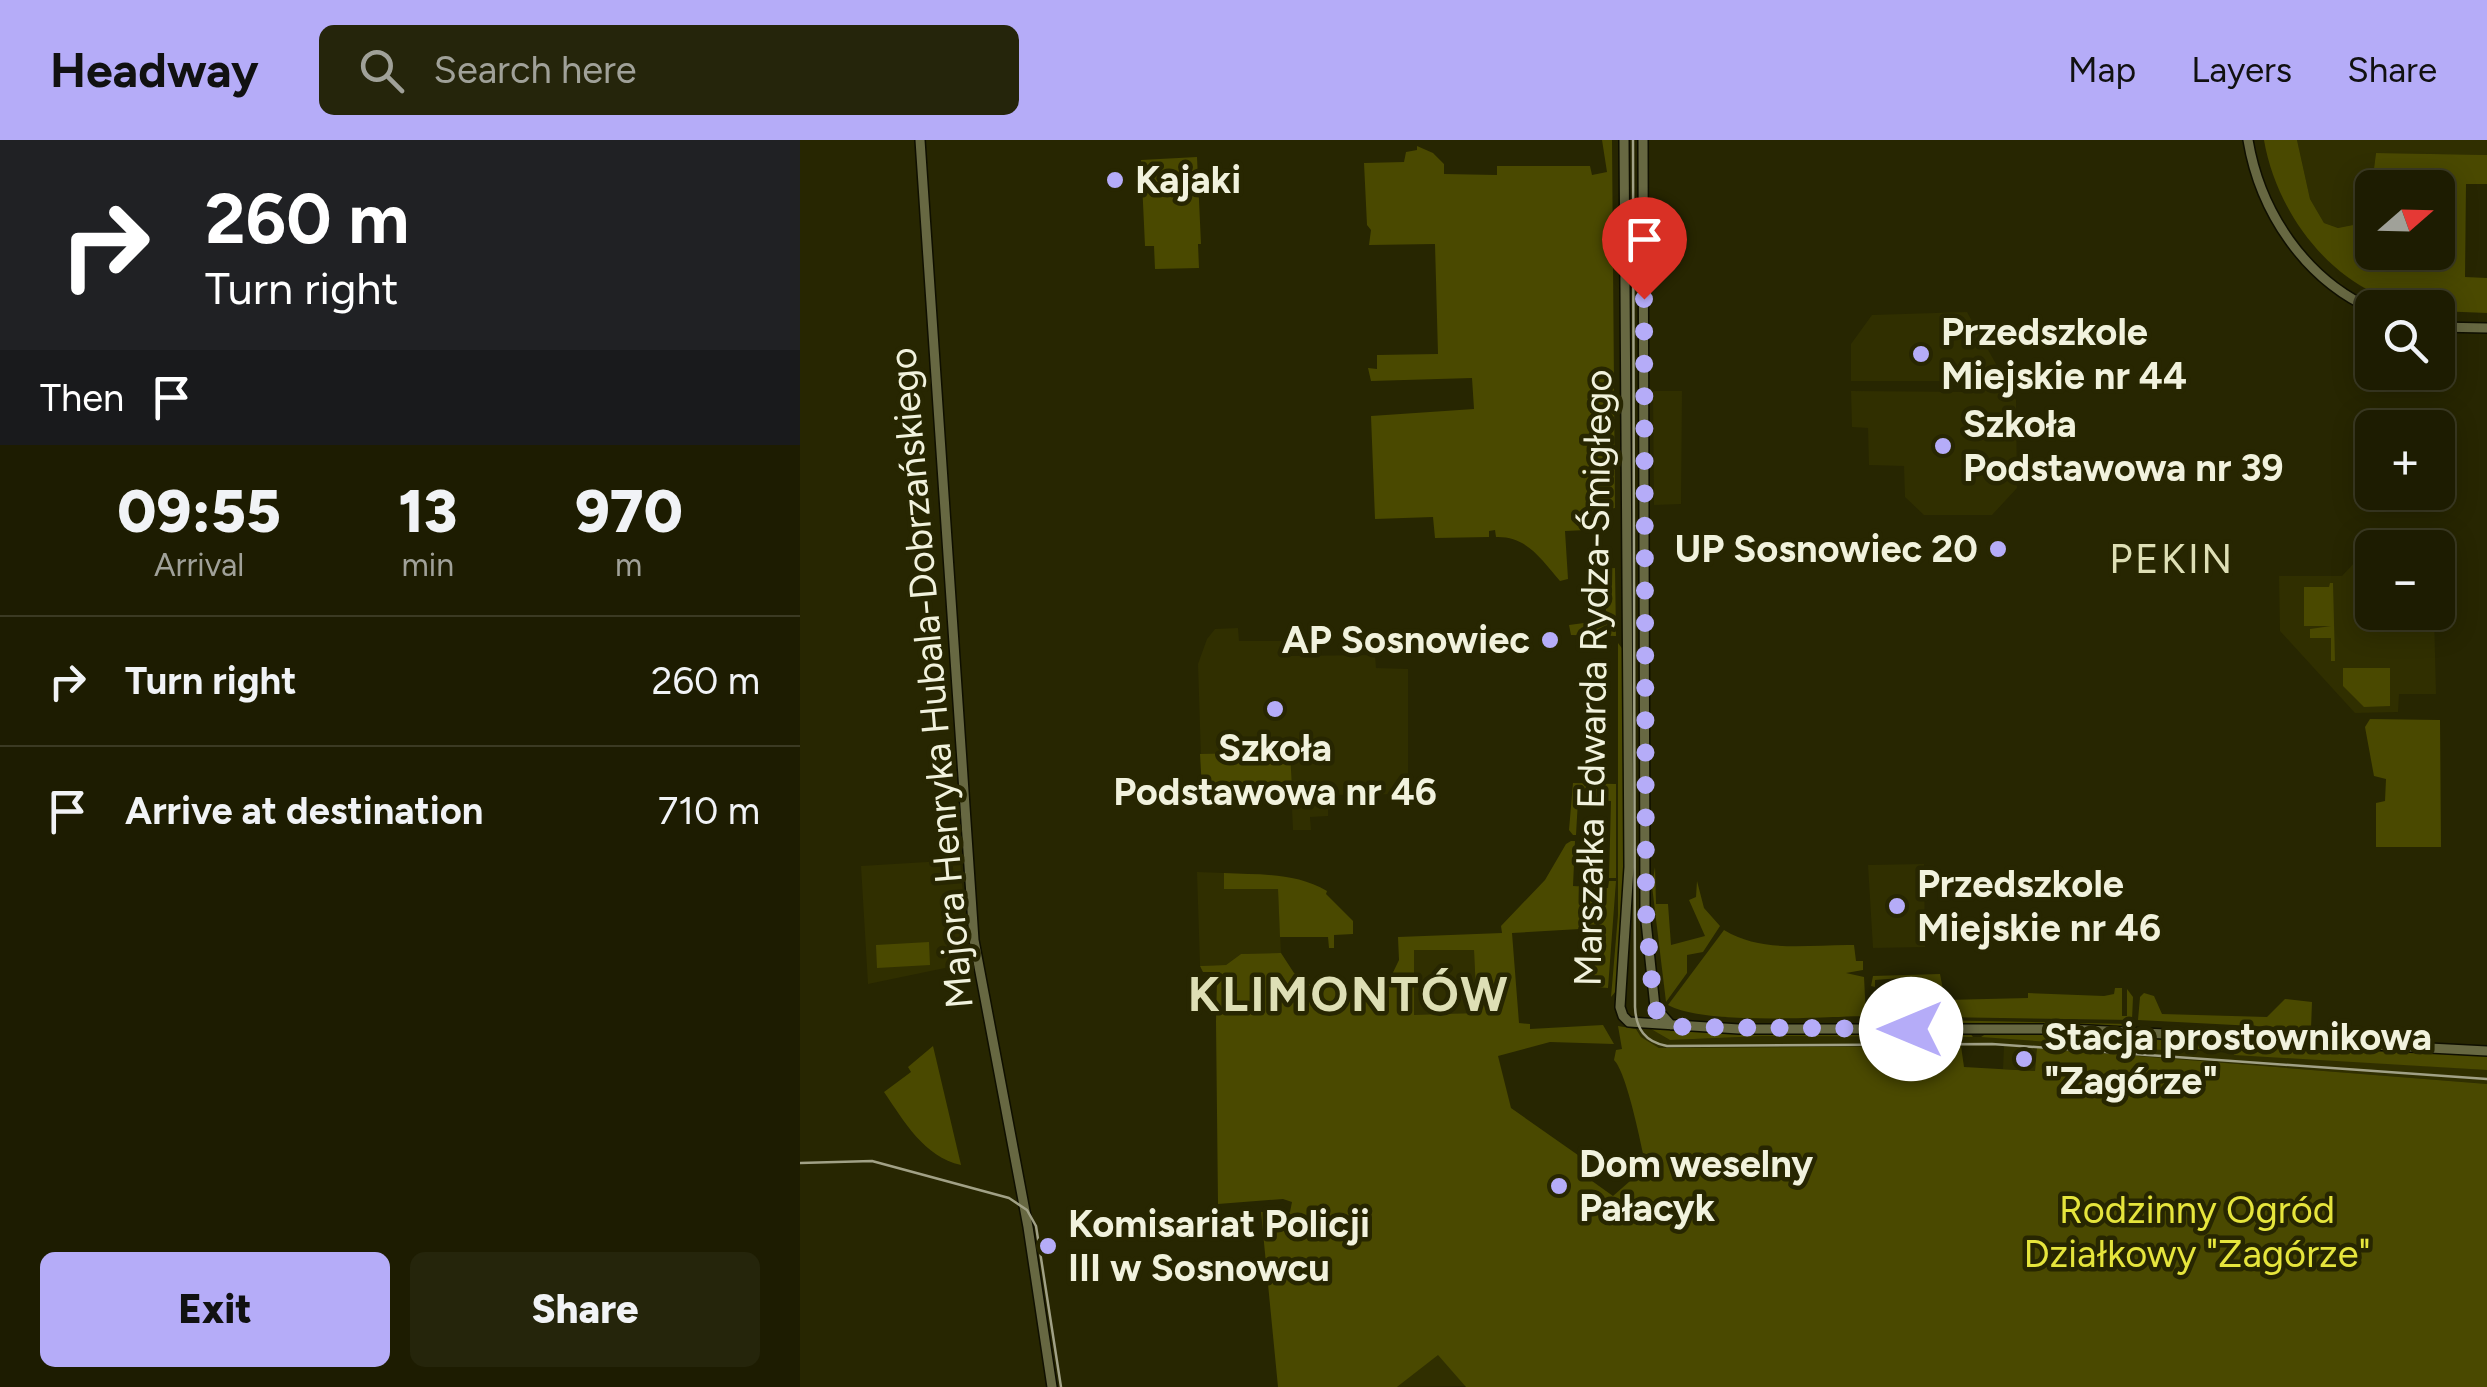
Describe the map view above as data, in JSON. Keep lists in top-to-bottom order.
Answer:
{
  "streets": {
    "street": ["Majora Henryka Hubala-Dobrzańskiego", "Marszałka Edwarda Rydza-Śmigłego"]
  },
  "districts": ["PEKIN", "KLIMONTÓW"],
  "parks": ["Rodzinny Ogród Działkowy \"Zagórze\""],
  "places": [
    "Kajaki",
    "Przedszkole Miejskie nr 44",
    "Szkoła Podstawowa nr 39",
    "UP Sosnowiec 20",
    "AP Sosnowiec",
    "Szkoła Podstawowa nr 46",
    "Przedszkole Miejskie nr 46",
    "Stacja prostownikowa \"Zagórze\"",
    "Dom weselny Pałacyk",
    "Komisariat Policji III w Sosnowcu"
  ],
  "north": "right",
  "page": {
    "header": "Headway",
    "search": "Search here",
    "nav": ["Map", "Layers", "Share"],
    "turn": ["260 m", "Turn right"],
    "map_buttons": ["+", "−"],
    "then": "Then",
    "eta": [
      "09:55",
      "Arrival",
      "13",
      "min",
      "970",
      "m"
    ],
    "list": [
      {
        "name": "Turn right",
        "value": "260 m"
      },
      {
        "name": "Arrive at destination",
        "value": "710 m"
      }
    ],
    "buttons": ["Exit", "Share"]
  }
}
